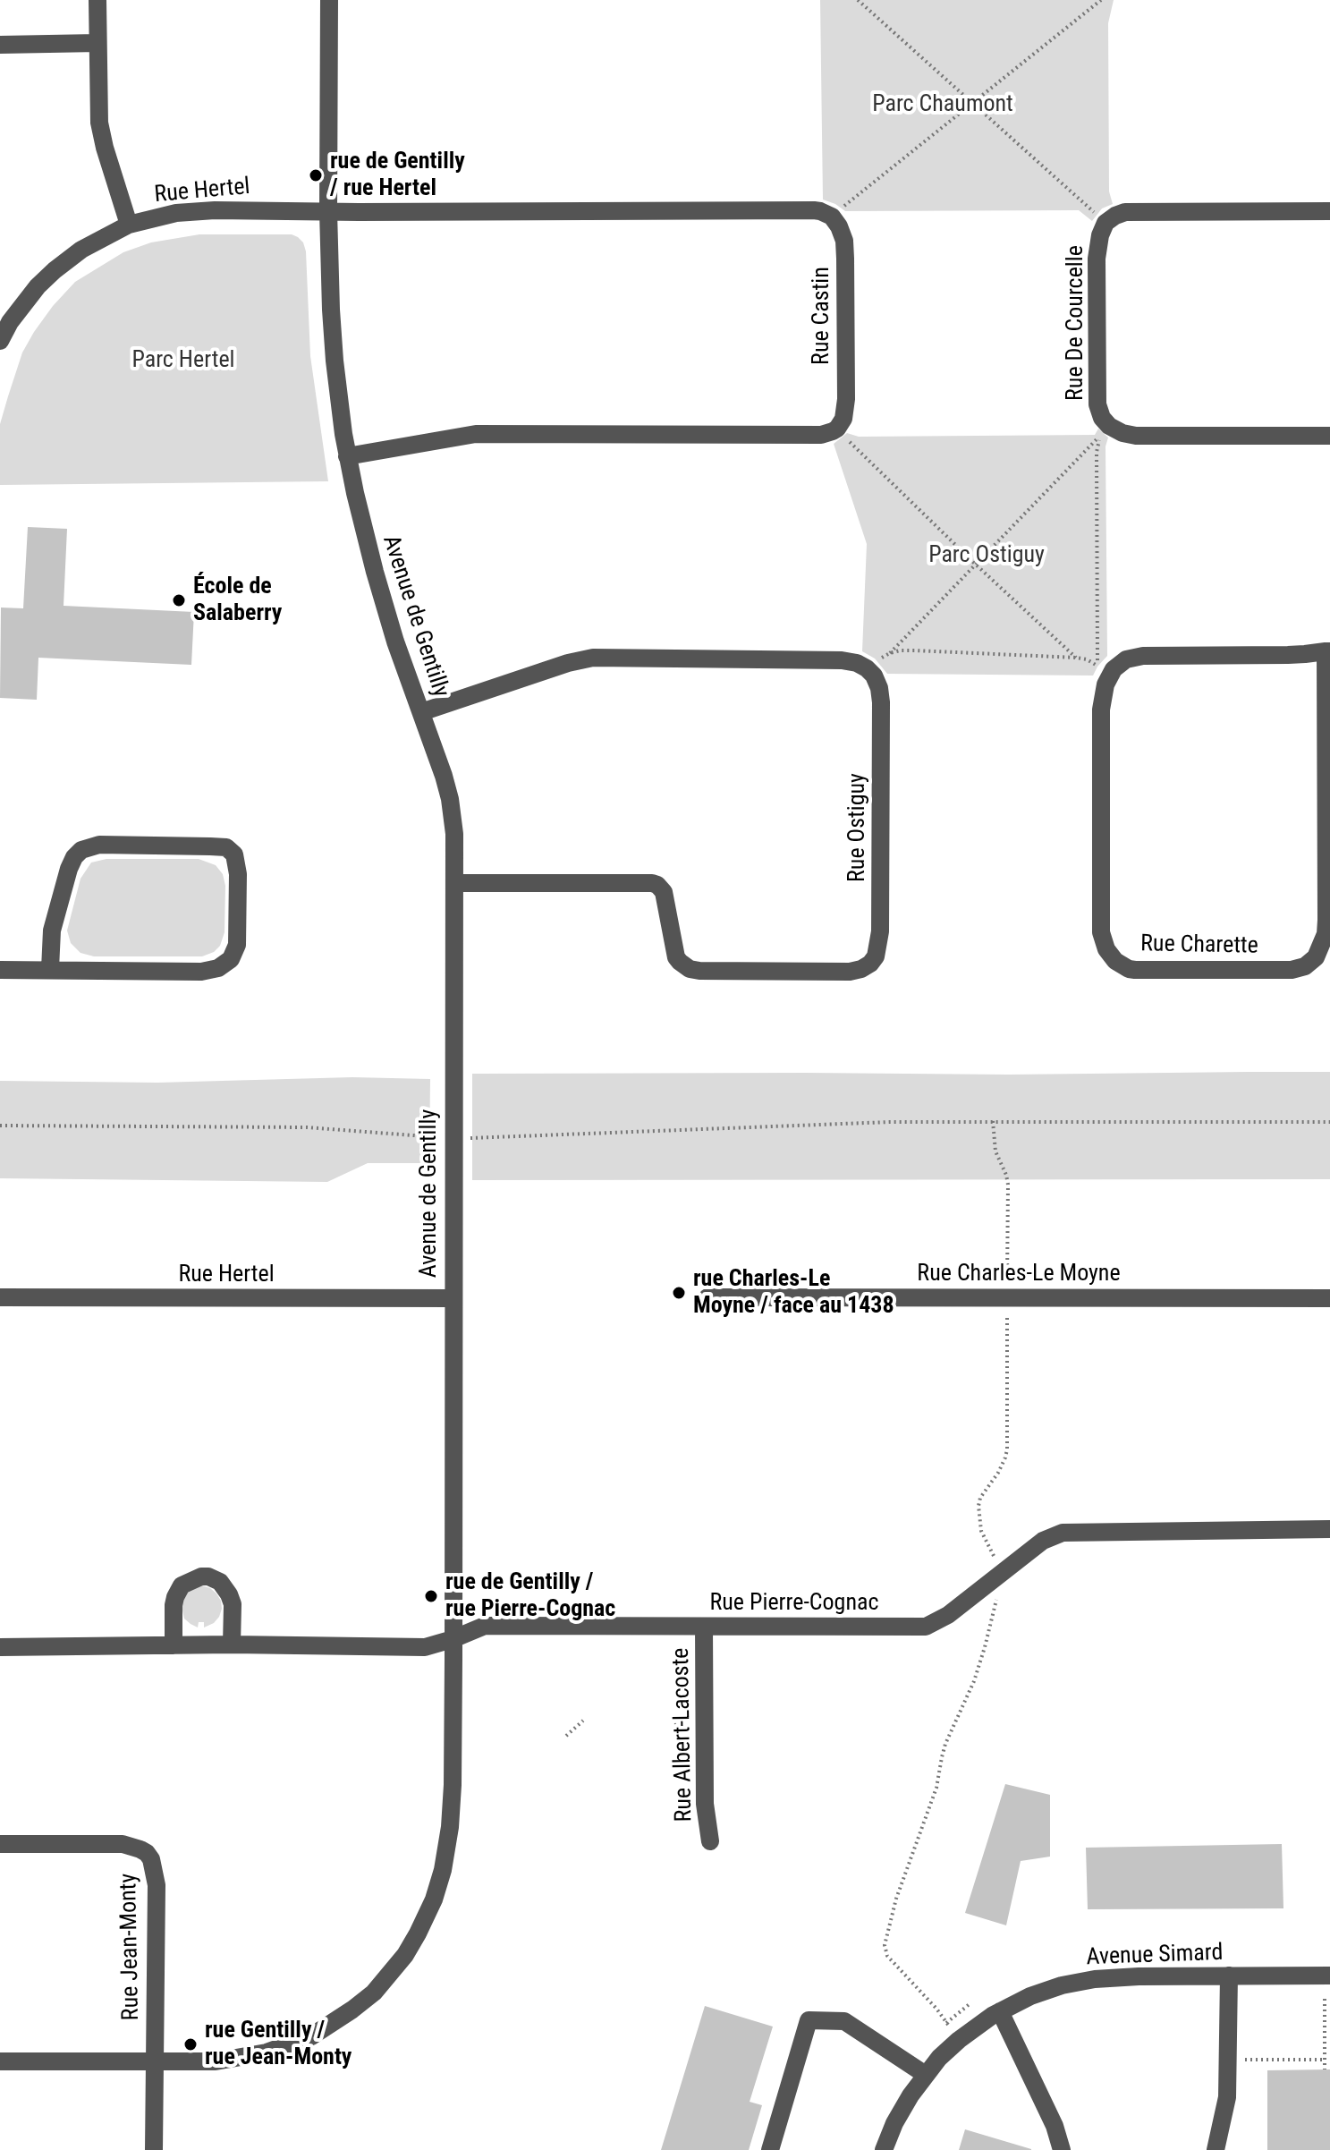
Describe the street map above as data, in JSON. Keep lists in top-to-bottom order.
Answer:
{
  "streets": {
    "street": [
      "Rue Hertel",
      "Rue Castin",
      "Rue De Courcelle",
      "Avenue de Gentilly",
      "Rue Ostiguy",
      "Rue Charette",
      "Rue Charles-Le Moyne",
      "Rue Pierre-Cognac",
      "Rue Albert-Lacoste",
      "Rue Jean-Monty",
      "Avenue Simard"
    ]
  },
  "crossings": [
    ["Rue Hertel", "Avenue de Gentilly"],
    ["Avenue de Gentilly", "Rue Ostiguy"],
    ["Avenue de Gentilly", "Rue Pierre-Cognac"],
    ["Avenue de Gentilly", "Rue Jean-Monty"],
    ["Rue Pierre-Cognac", "Rue Albert-Lacoste"]
  ],
  "parks": ["Parc Chaumont", "Parc Hertel", "Parc Ostiguy"],
  "places": [
    "rue de Gentilly / rue Hertel",
    "École de Salaberry",
    "rue Charles-Le Moyne / face au 1438",
    "rue de Gentilly / rue Pierre-Cognac",
    "rue Gentilly / rue Jean-Monty"
  ]
}
